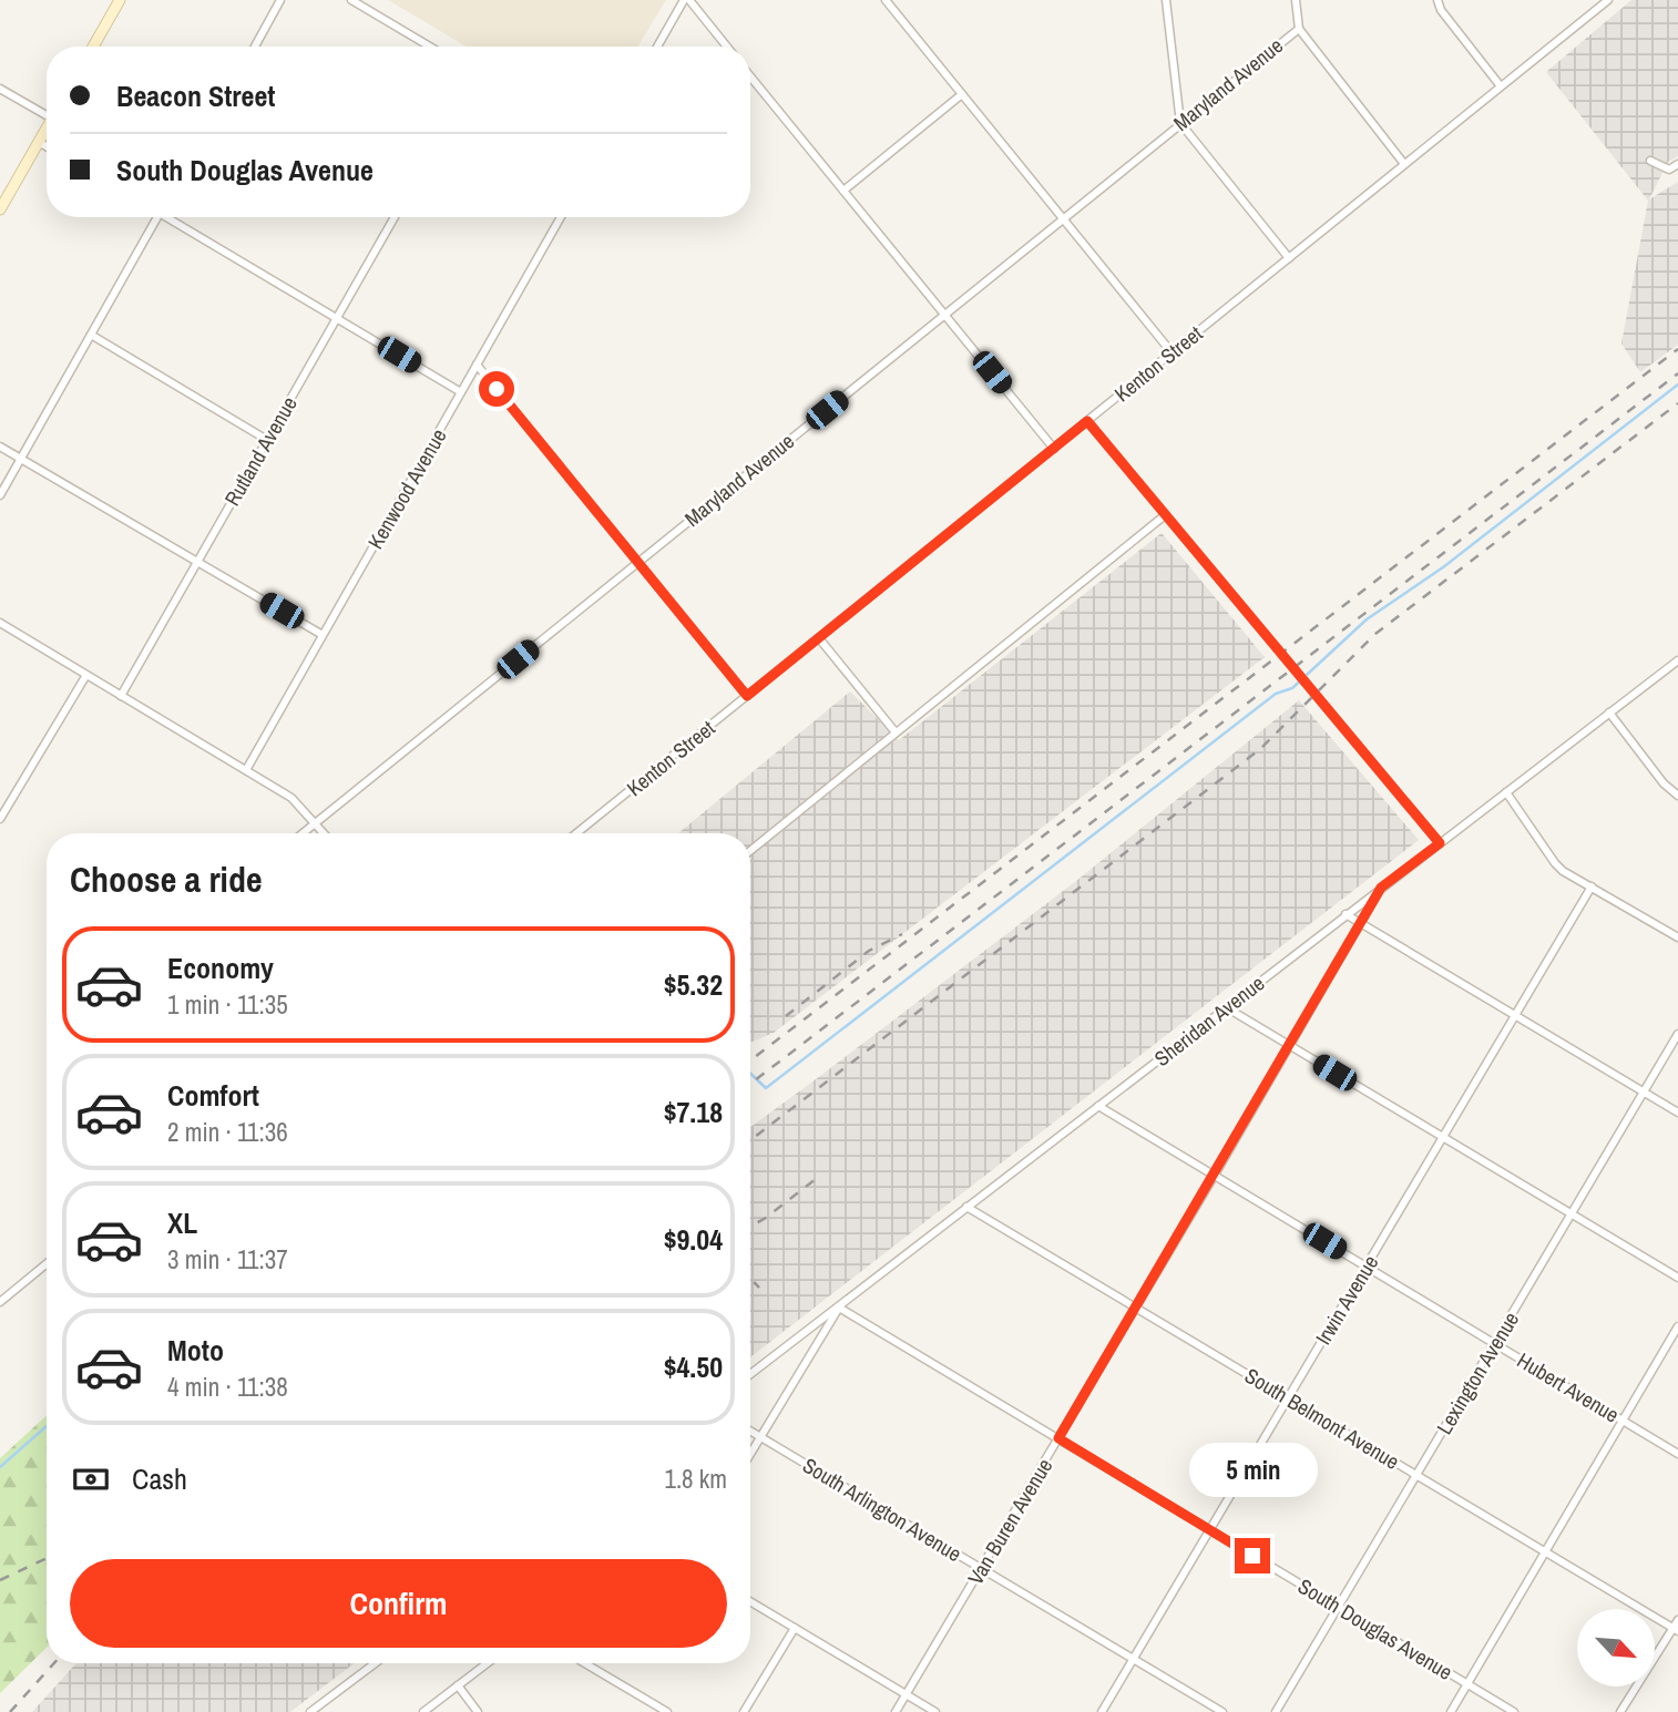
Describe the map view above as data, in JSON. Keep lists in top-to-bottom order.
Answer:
{
  "streets": {
    "street": [
      "Maryland Avenue",
      "Kenton Street",
      "Rutland Avenue",
      "Kenwood Avenue",
      "Sheridan Avenue",
      "Irwin Avenue",
      "Lexington Avenue",
      "Hubert Avenue",
      "South Belmont Avenue",
      "South Arlington Avenue",
      "Van Buren Avenue",
      "South Douglas Avenue"
    ]
  },
  "crossings": [
    ["Sheridan Avenue", "Hubert Avenue"],
    ["Sheridan Avenue", "South Belmont Avenue"],
    ["Sheridan Avenue", "Van Buren Avenue"],
    ["Sheridan Avenue", "South Douglas Avenue"],
    ["Irwin Avenue", "Hubert Avenue"],
    ["Irwin Avenue", "South Belmont Avenue"],
    ["Irwin Avenue", "South Arlington Avenue"],
    ["Irwin Avenue", "South Douglas Avenue"],
    ["Lexington Avenue", "Hubert Avenue"],
    ["Lexington Avenue", "South Belmont Avenue"],
    ["Lexington Avenue", "South Douglas Avenue"],
    ["Hubert Avenue", "Van Buren Avenue"],
    ["South Belmont Avenue", "Van Buren Avenue"],
    ["South Arlington Avenue", "Van Buren Avenue"],
    ["Van Buren Avenue", "South Douglas Avenue"]
  ],
  "north": "bottom right",
  "page": {
    "banner": ["Beacon Street", "South Douglas Avenue"],
    "heading": "Choose a ride",
    "list": [
      {
        "name": "Economy",
        "note": "1 min · 11:35",
        "value": "$5.32"
      },
      {
        "name": "Comfort",
        "note": "2 min · 11:36",
        "value": "$7.18"
      },
      {
        "name": "XL",
        "note": "3 min · 11:37",
        "value": "$9.04"
      },
      {
        "name": "Moto",
        "note": "4 min · 11:38",
        "value": "$4.50"
      }
    ],
    "pay": ["Cash", "1.8 km"],
    "bubble": "5 min",
    "buttons": "Confirm"
  }
}
